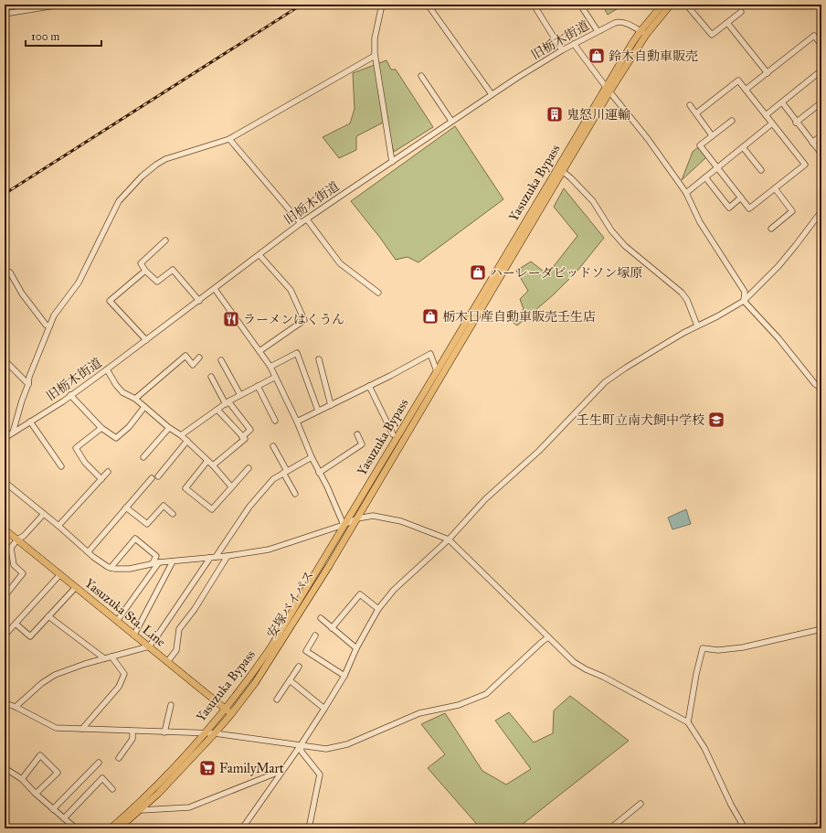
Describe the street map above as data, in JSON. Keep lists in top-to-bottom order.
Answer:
{
  "streets": {
    "main road": ["Yasuzuka Bypass", "安塚バイパス", "Yasuzuka Sta. Line"],
    "street": ["旧栃木街道"]
  },
  "crossings": [
    ["旧栃木街道", "Yasuzuka Bypass"],
    ["Yasuzuka Bypass", "安塚バイパス"],
    ["Yasuzuka Bypass", "Yasuzuka Sta. Line"],
    ["安塚バイパス", "Yasuzuka Sta. Line"]
  ],
  "places": {
    "shop": ["鈴木自動車販売", "ハーレーダビッドソン塚原", "栃木日産自動車販売壬生店"],
    "building": ["鬼怒川運輸"],
    "restaurant": ["ラーメンはくうん"],
    "school or university": ["壬生町立南犬飼中学校"],
    "supermarket": ["FamilyMart"]
  },
  "scale_bar": "100 m"
}
